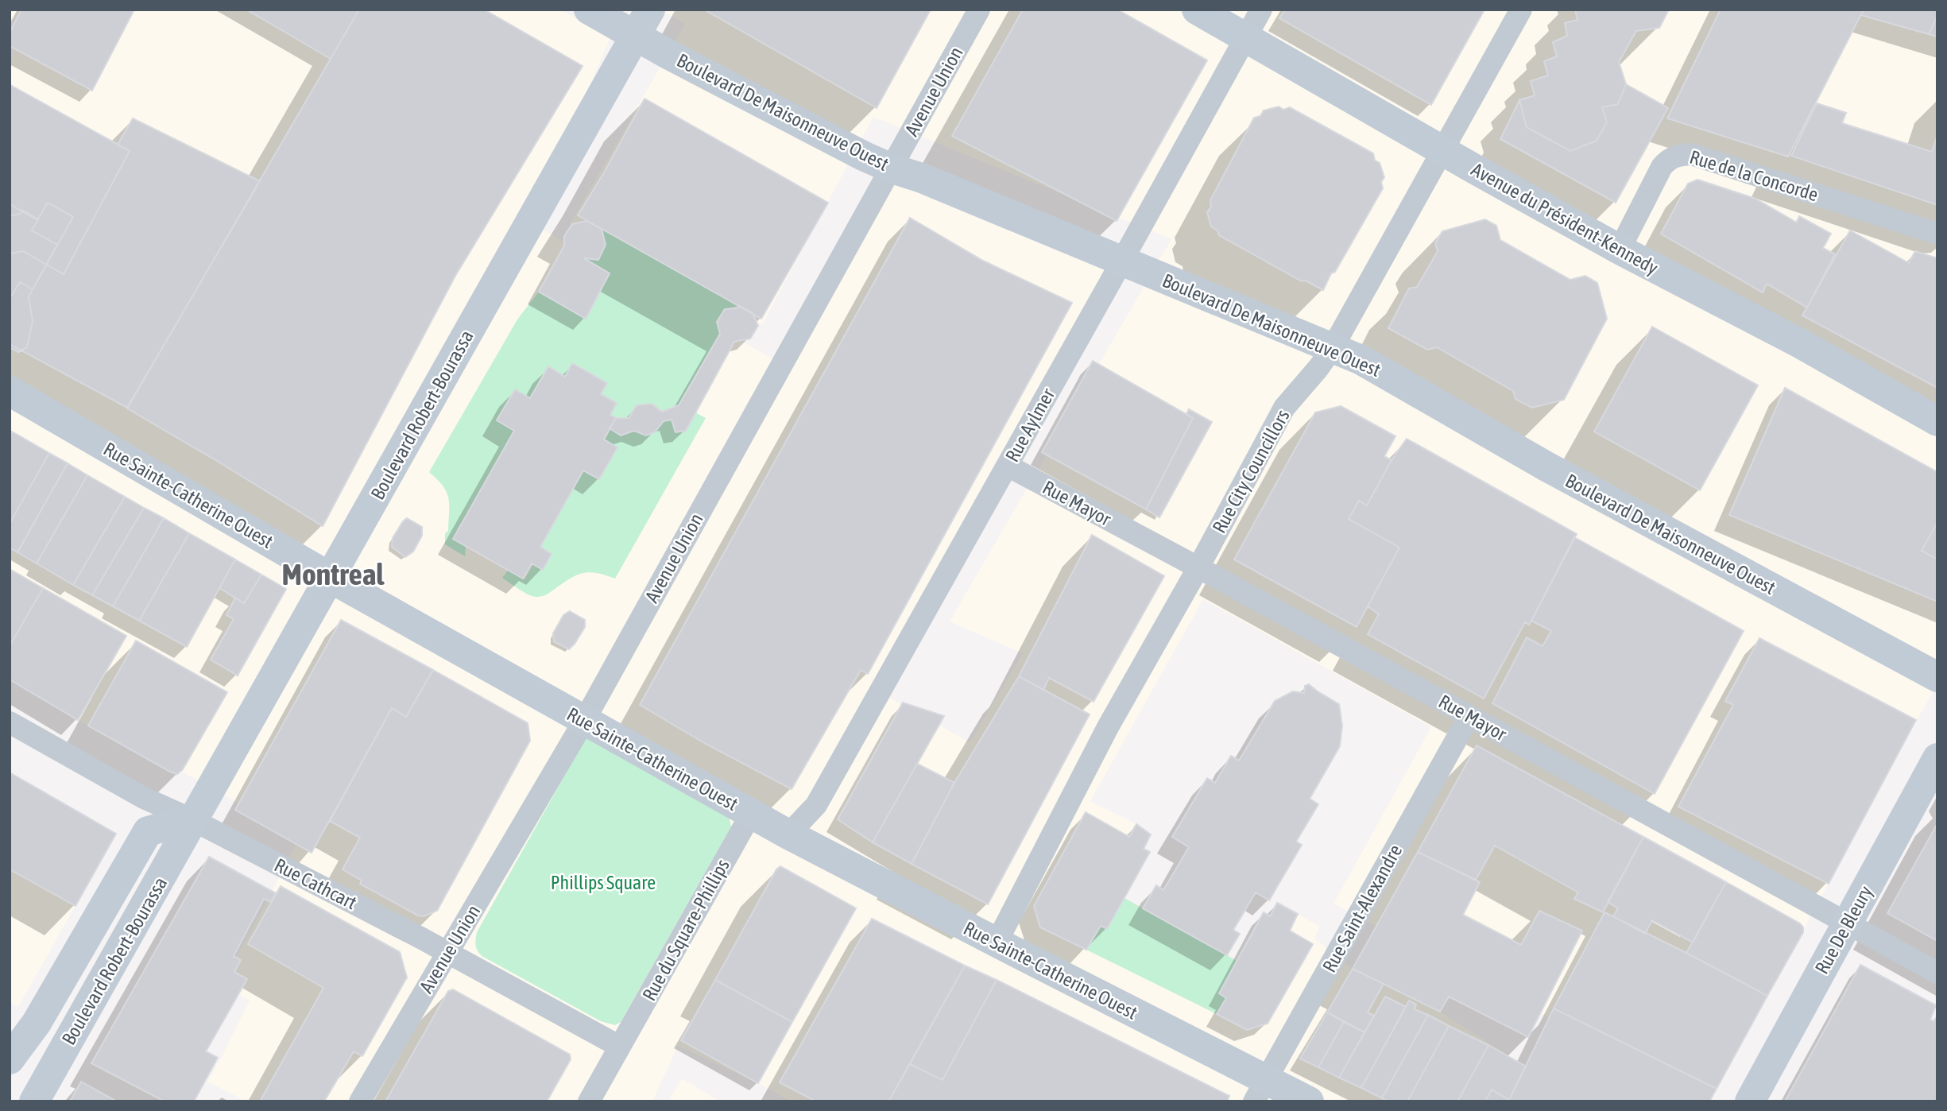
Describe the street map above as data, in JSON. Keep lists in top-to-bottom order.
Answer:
{
  "streets": {
    "street": [
      "Avenue Union",
      "Boulevard De Maisonneuve Ouest",
      "Rue de la Concorde",
      "Avenue du Président-Kennedy",
      "Boulevard Robert-Bourassa",
      "Rue Aylmer",
      "Rue City Councillors",
      "Rue Sainte-Catherine Ouest",
      "Rue Mayor",
      "Rue Cathcart",
      "Rue Saint-Alexandre",
      "Rue du Square-Phillips",
      "Rue De Bleury"
    ]
  },
  "crossings": [
    ["Avenue Union", "Boulevard De Maisonneuve Ouest"],
    ["Avenue Union", "Rue Sainte-Catherine Ouest"],
    ["Avenue Union", "Rue Cathcart"],
    ["Boulevard De Maisonneuve Ouest", "Boulevard Robert-Bourassa"],
    ["Boulevard De Maisonneuve Ouest", "Rue Aylmer"],
    ["Boulevard De Maisonneuve Ouest", "Rue City Councillors"],
    ["Rue de la Concorde", "Avenue du Président-Kennedy"],
    ["Avenue du Président-Kennedy", "Rue Aylmer"],
    ["Avenue du Président-Kennedy", "Rue City Councillors"],
    ["Boulevard Robert-Bourassa", "Rue Sainte-Catherine Ouest"],
    ["Boulevard Robert-Bourassa", "Rue Cathcart"],
    ["Rue Aylmer", "Rue Sainte-Catherine Ouest"],
    ["Rue Aylmer", "Rue Mayor"],
    ["Rue City Councillors", "Rue Sainte-Catherine Ouest"],
    ["Rue City Councillors", "Rue Mayor"],
    ["Rue Sainte-Catherine Ouest", "Rue Saint-Alexandre"],
    ["Rue Sainte-Catherine Ouest", "Rue du Square-Phillips"],
    ["Rue Mayor", "Rue Saint-Alexandre"],
    ["Rue Mayor", "Rue De Bleury"],
    ["Rue Cathcart", "Rue du Square-Phillips"]
  ],
  "districts": ["Montreal"],
  "parks": ["Phillips Square"]
}
